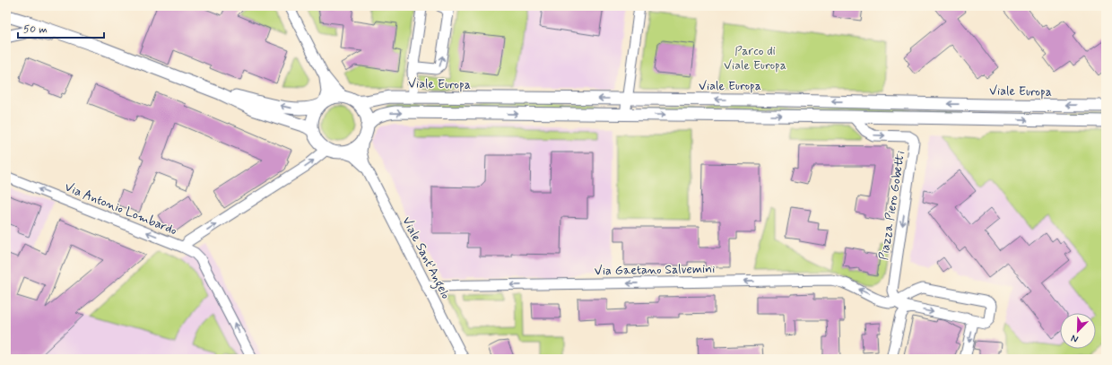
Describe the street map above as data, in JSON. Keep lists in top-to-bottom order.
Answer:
{
  "streets": {
    "street": [
      "Viale Europa",
      "Piazza Piero Gobetti",
      "Via Antonio Lombardo",
      "Viale Sant'Angelo",
      "Via Gaetano Salvemini"
    ]
  },
  "crossings": [
    ["Viale Europa", "Via Antonio Lombardo"],
    ["Viale Europa", "Viale Sant'Angelo"],
    ["Piazza Piero Gobetti", "Via Gaetano Salvemini"],
    ["Via Antonio Lombardo", "Viale Sant'Angelo"],
    ["Viale Sant'Angelo", "Via Gaetano Salvemini"]
  ],
  "one_way": ["Piazza Piero Gobetti", "Via Gaetano Salvemini"],
  "parks": ["Parco di Viale Europa"],
  "scale_bar": "50 m",
  "north": "bottom left"
}
